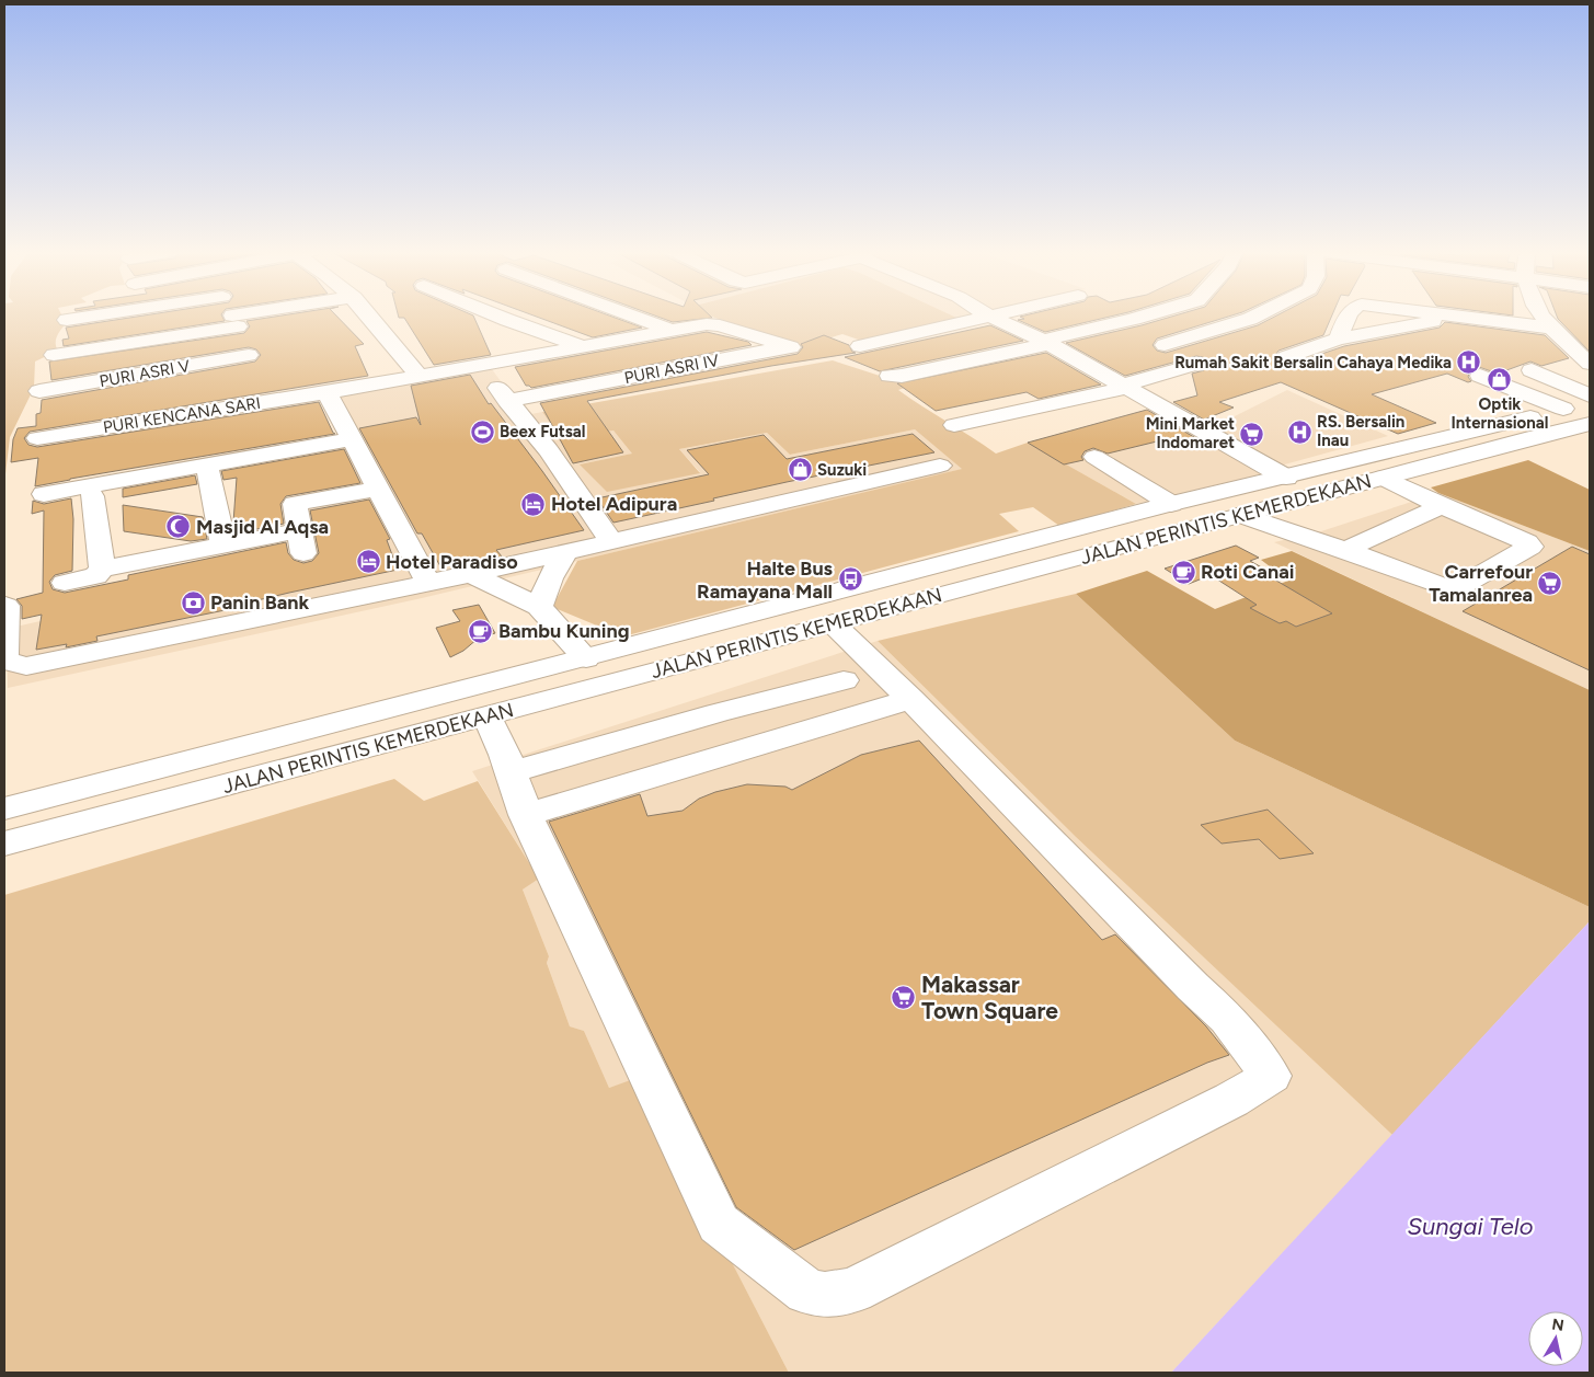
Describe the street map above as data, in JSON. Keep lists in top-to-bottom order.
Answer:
{
  "streets": {
    "main road": [
      "PURI ASRI IV",
      "PURI ASRI V",
      "PURI KENCANA SARI",
      "JALAN PERINTIS KEMERDEKAAN"
    ]
  },
  "crossings": [
    ["PURI ASRI IV", "PURI KENCANA SARI"],
    ["PURI ASRI V", "PURI KENCANA SARI"]
  ],
  "water": ["Sungai Telo"],
  "places": {
    "hospital": ["Rumah Sakit Bersalin Cahaya Medika", "RS. Bersalin Inau"],
    "shop": ["Optik Internasional", "Suzuki"],
    "sports": ["Beex Futsal"],
    "supermarket": ["Mini Market Indomaret", "Carrefour Tamalanrea", "Makassar Town Square"],
    "hotel": ["Hotel Adipura", "Hotel Paradiso"],
    "mosque": ["Masjid Al Aqsa"],
    "cafe": ["Roti Canai", "Bambu Kuning"],
    "bus stop": ["Halte Bus Ramayana Mall"],
    "bank": ["Panin Bank"]
  },
  "north": "top"
}
